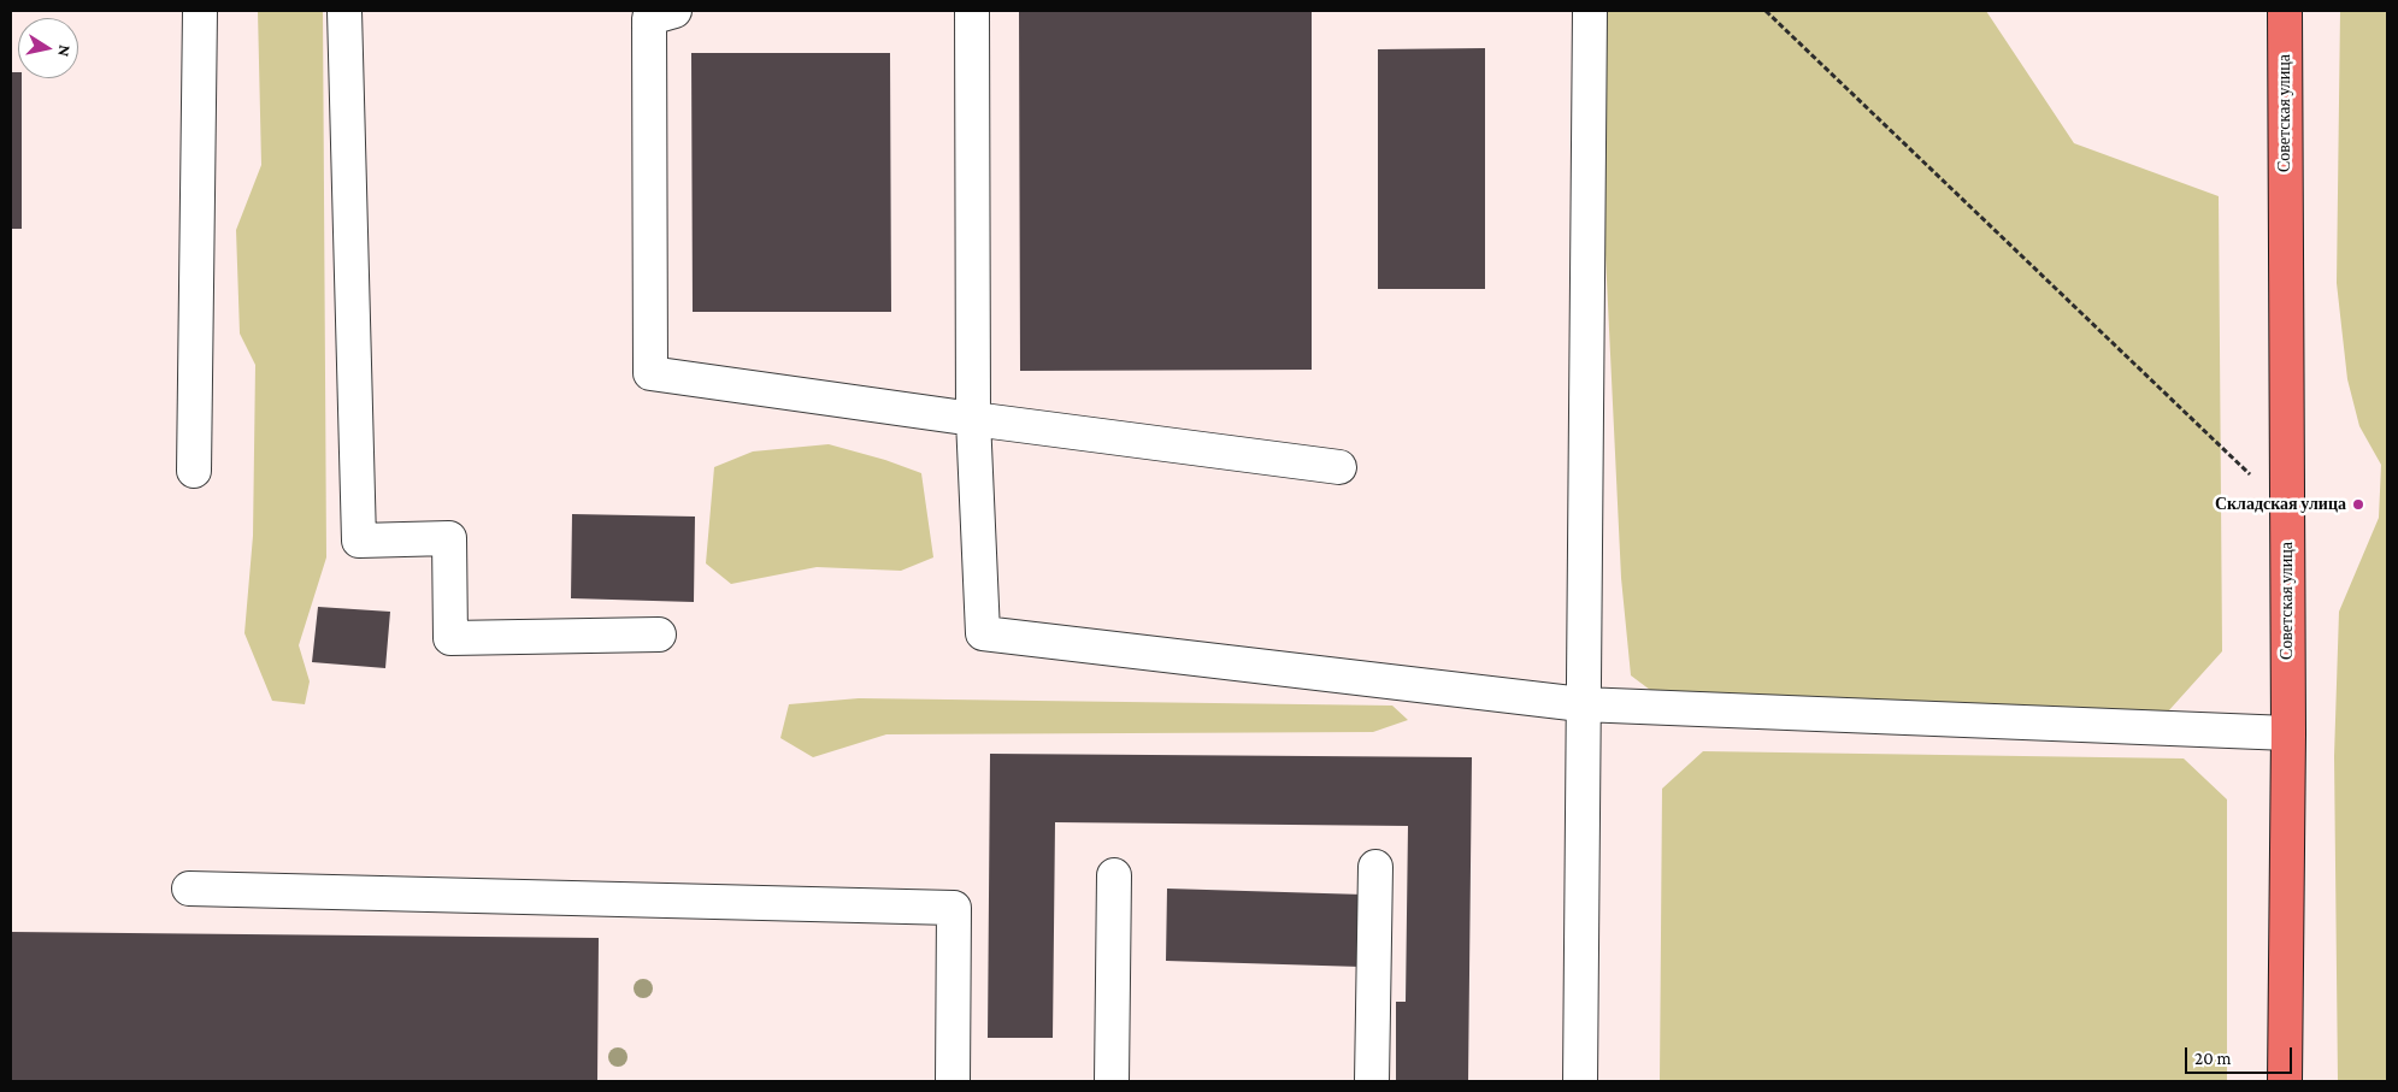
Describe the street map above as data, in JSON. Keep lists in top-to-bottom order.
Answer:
{
  "streets": {
    "main road": ["Советская улица"]
  },
  "places": ["Складская улица"],
  "scale_bar": "20 m",
  "north": "right"
}
